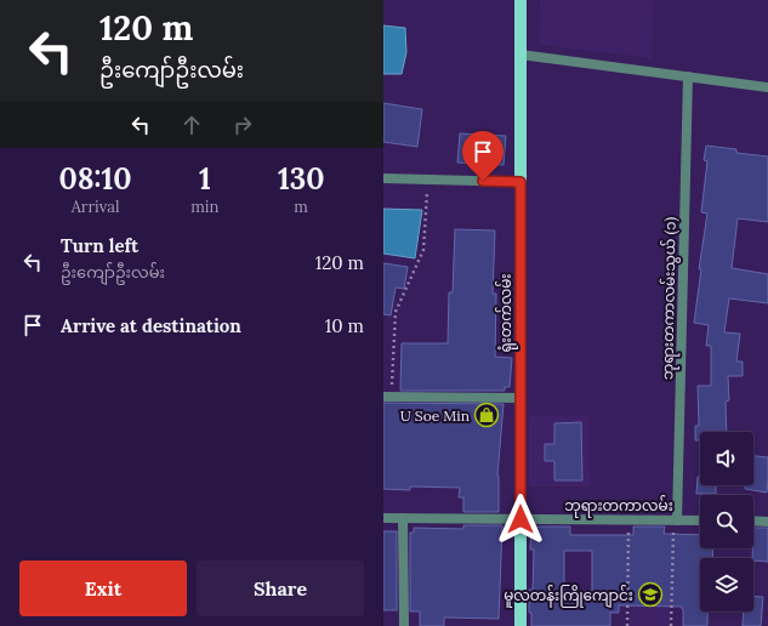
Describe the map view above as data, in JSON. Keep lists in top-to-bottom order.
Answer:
{
  "streets": {
    "main road": ["ရုံးတက်လမ်း"],
    "street": ["ဘုရားတကာလမ်းသွယ် (၁)", "ဘုရားတကာလမ်း"]
  },
  "crossings": [
    ["ဘုရားတကာလမ်းသွယ် (၁)", "ဘုရားတကာလမ်း"],
    ["ရုံးတက်လမ်း", "ဘုရားတကာလမ်း"]
  ],
  "places": {
    "shop": ["U Soe Min"],
    "school or university": ["မူလတန်းကြိုကျောင်း"]
  },
  "page": {
    "turn": ["120 m", "ဦးကျော်ဦးလမ်း"],
    "eta": [
      "08:10",
      "Arrival",
      "1",
      "min",
      "130",
      "m"
    ],
    "list": [
      {
        "name": "Turn left",
        "note": "ဦးကျော်ဦးလမ်း",
        "value": "120 m"
      },
      {
        "name": "Arrive at destination",
        "value": "10 m"
      }
    ],
    "buttons": ["Exit", "Share"]
  }
}
